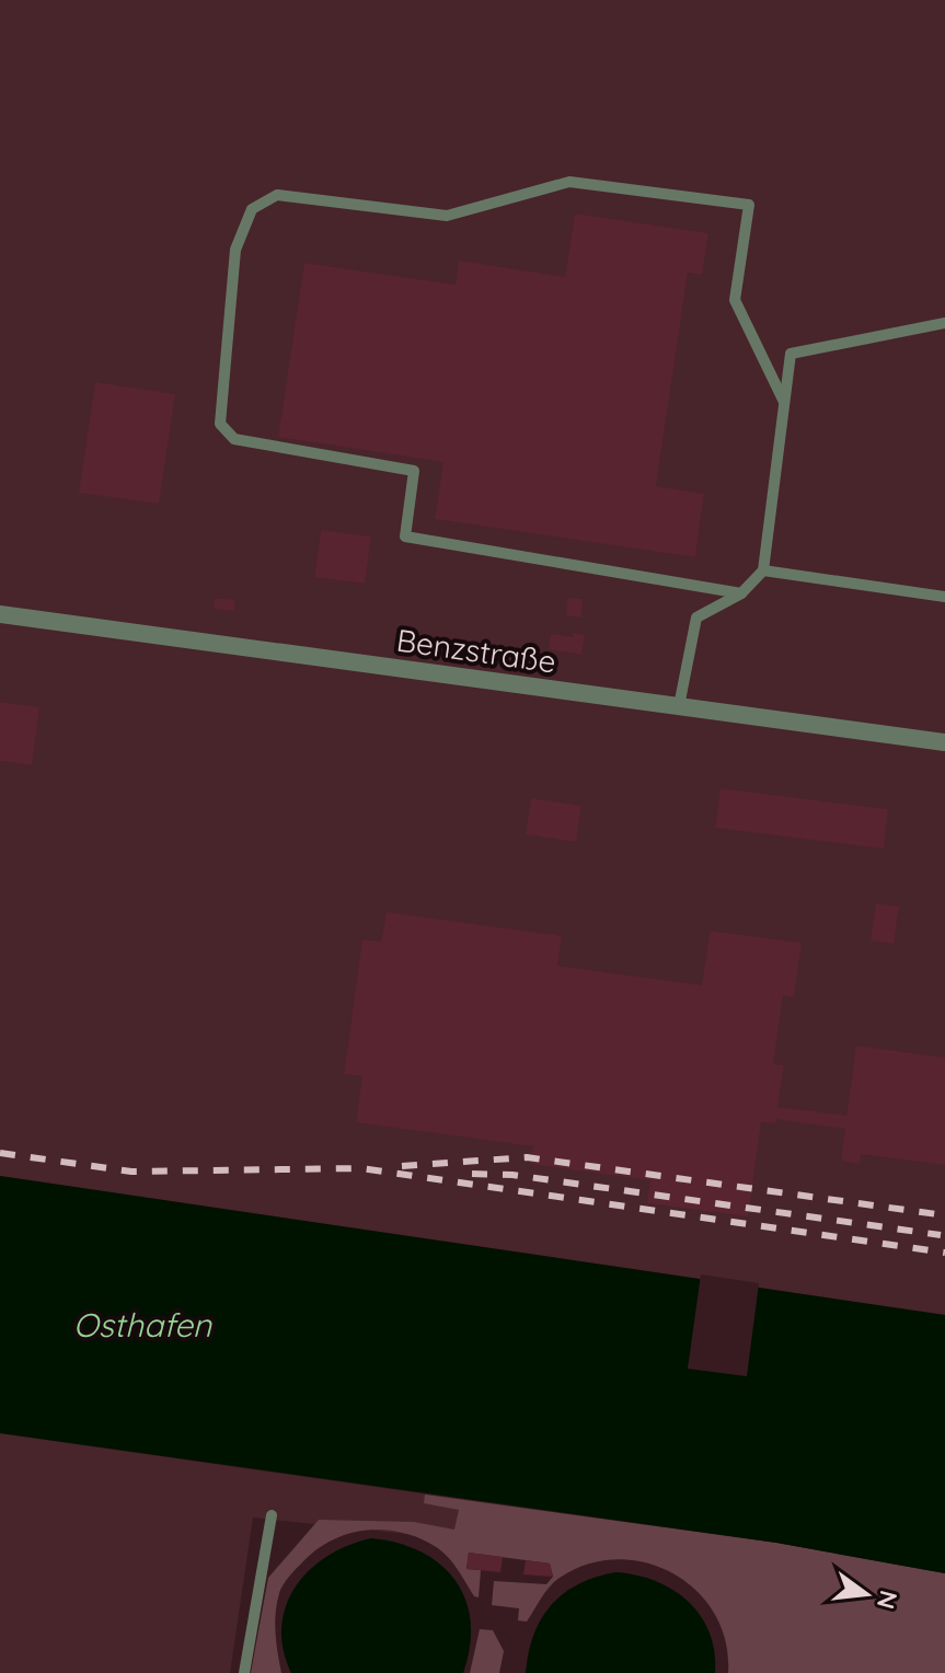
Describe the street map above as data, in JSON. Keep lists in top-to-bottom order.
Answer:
{
  "streets": {
    "street": ["Benzstraße"]
  },
  "water": ["Osthafen"],
  "north": "right"
}
